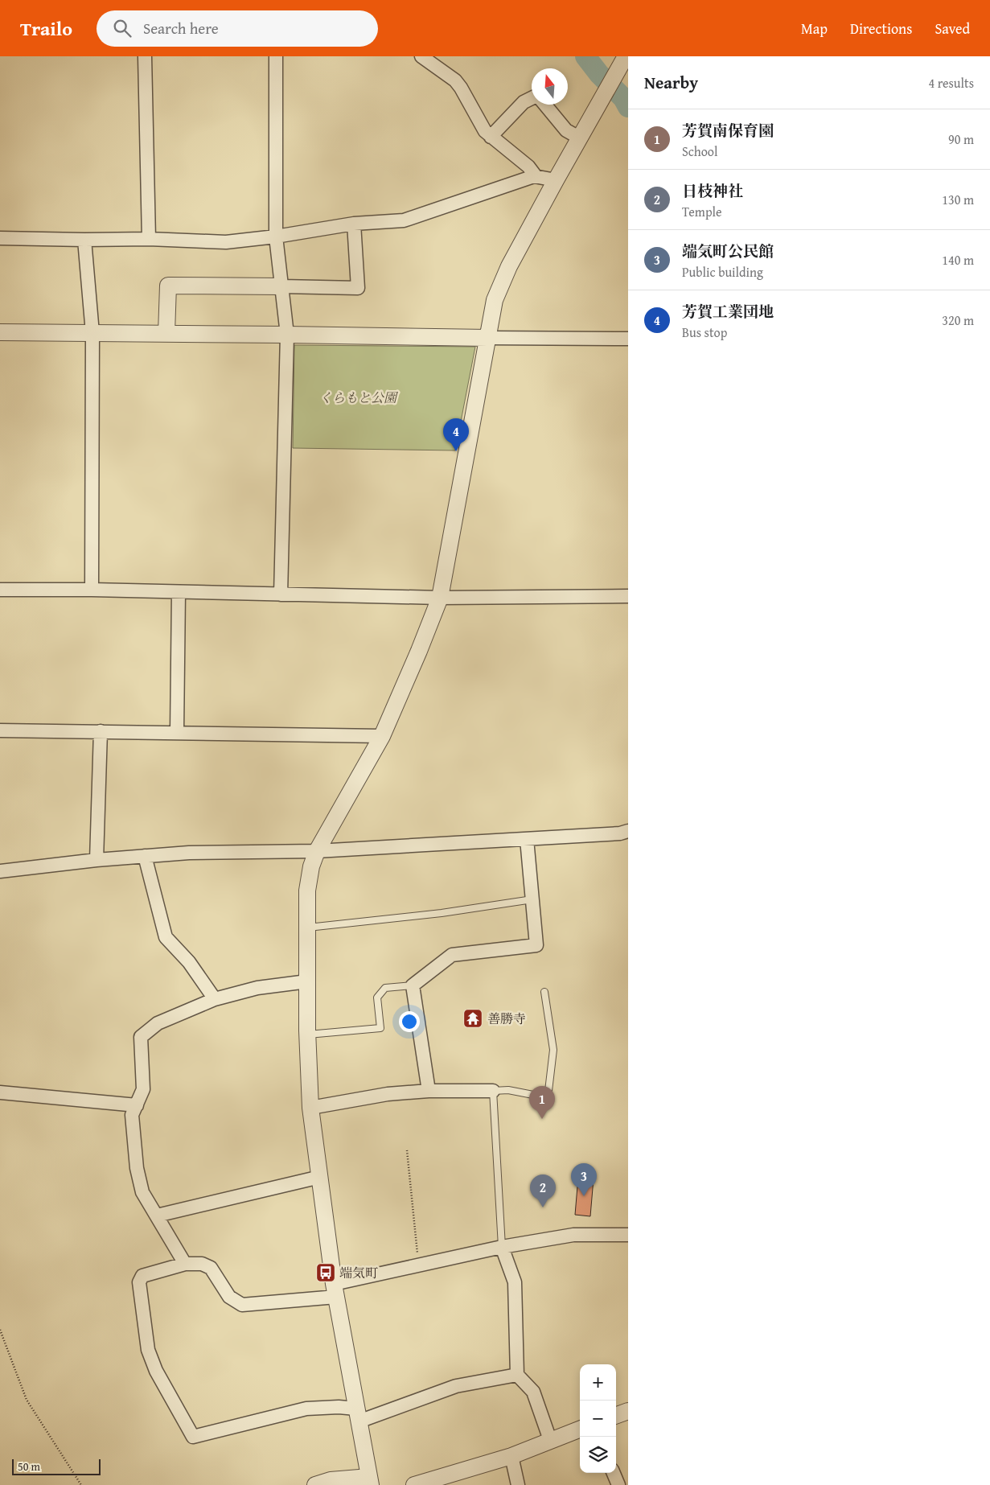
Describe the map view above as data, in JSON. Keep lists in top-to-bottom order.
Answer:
{
  "parks": ["くらもと公園"],
  "places": {
    "temple": ["善勝寺"],
    "bus stop": ["端気町"]
  },
  "scale_bar": "50 m",
  "north": "top",
  "page": {
    "header": "Trailo",
    "search": "Search here",
    "nav": ["Map", "Directions", "Saved"],
    "heading": ["Nearby", "4 results"],
    "list": [
      {
        "mark": "1",
        "name": "芳賀南保育園",
        "note": "School",
        "value": "90 m"
      },
      {
        "mark": "2",
        "name": "日枝神社",
        "note": "Temple",
        "value": "130 m"
      },
      {
        "mark": "3",
        "name": "端気町公民館",
        "note": "Public building",
        "value": "140 m"
      },
      {
        "mark": "4",
        "name": "芳賀工業団地",
        "note": "Bus stop",
        "value": "320 m"
      }
    ],
    "pins": [
      "4",
      "1",
      "3",
      "2"
    ],
    "map_buttons": ["+", "−"],
    "scale": "50 m"
  }
}
